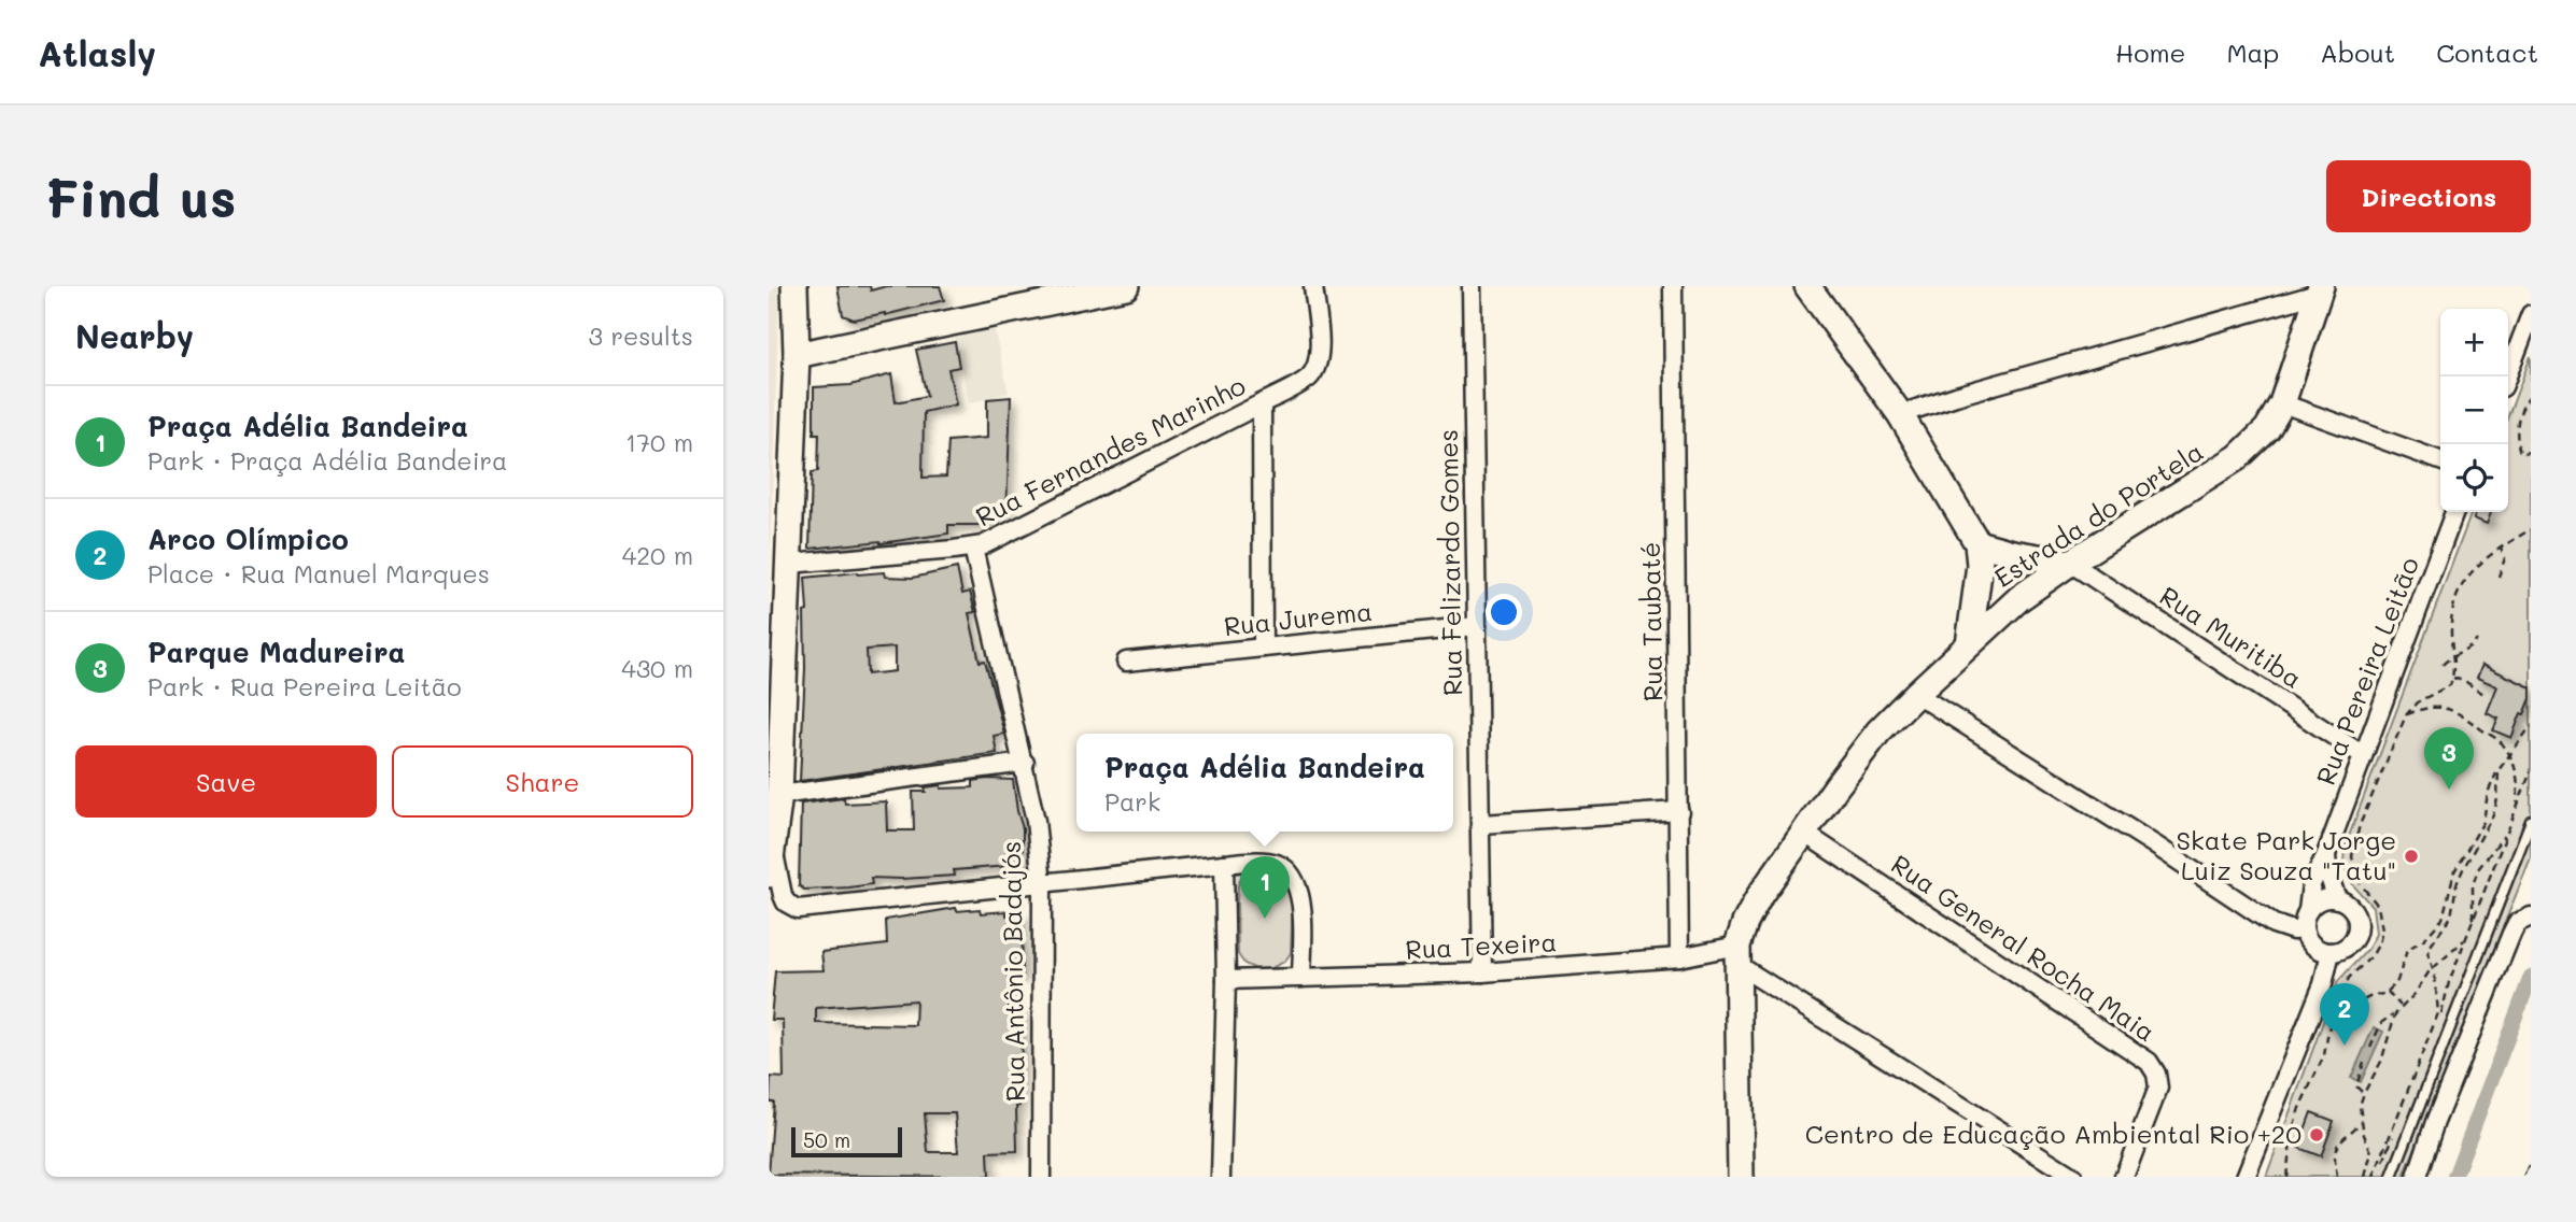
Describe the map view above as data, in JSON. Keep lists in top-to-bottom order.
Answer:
{
  "streets": {
    "main road": ["Estrada do Portela"],
    "street": [
      "Rua Fernandes Marinho",
      "Rua Felizardo Gomes",
      "Rua Jurema",
      "Rua Taubaté",
      "Rua Muritiba",
      "Rua Pereira Leitão",
      "Rua Texeira",
      "Rua General Rocha Maia",
      "Rua Antônio Badajós"
    ]
  },
  "crossings": [
    ["Rua Fernandes Marinho", "Rua Antônio Badajós"],
    ["Estrada do Portela", "Rua Muritiba"],
    ["Estrada do Portela", "Rua Texeira"],
    ["Estrada do Portela", "Rua General Rocha Maia"],
    ["Rua Felizardo Gomes", "Rua Jurema"],
    ["Rua Felizardo Gomes", "Rua Texeira"],
    ["Rua Taubaté", "Rua Texeira"],
    ["Rua Muritiba", "Rua Pereira Leitão"]
  ],
  "places": ["Skate Park Jorge Luiz Souza \"Tatu\"", "Centro de Educação Ambiental Rio +20"],
  "scale_bar": "50 m",
  "page": {
    "header": "Atlasly",
    "nav": [
      "Home",
      "Map",
      "About",
      "Contact"
    ],
    "buttons": [
      "Directions",
      ["Save", "Share"]
    ],
    "title": "Find us",
    "heading": ["Nearby", "3 results"],
    "map_buttons": ["+", "−"],
    "list": [
      {
        "mark": "1",
        "name": "Praça Adélia Bandeira",
        "note": "Park · Praça Adélia Bandeira",
        "value": "170 m"
      },
      {
        "mark": "2",
        "name": "Arco Olímpico",
        "note": "Place · Rua Manuel Marques",
        "value": "420 m"
      },
      {
        "mark": "3",
        "name": "Parque Madureira",
        "note": "Park · Rua Pereira Leitão",
        "value": "430 m"
      }
    ],
    "pins": ["3", "1", "2"],
    "popup": ["Praça Adélia Bandeira", "Park"],
    "scale": "50 m"
  }
}
